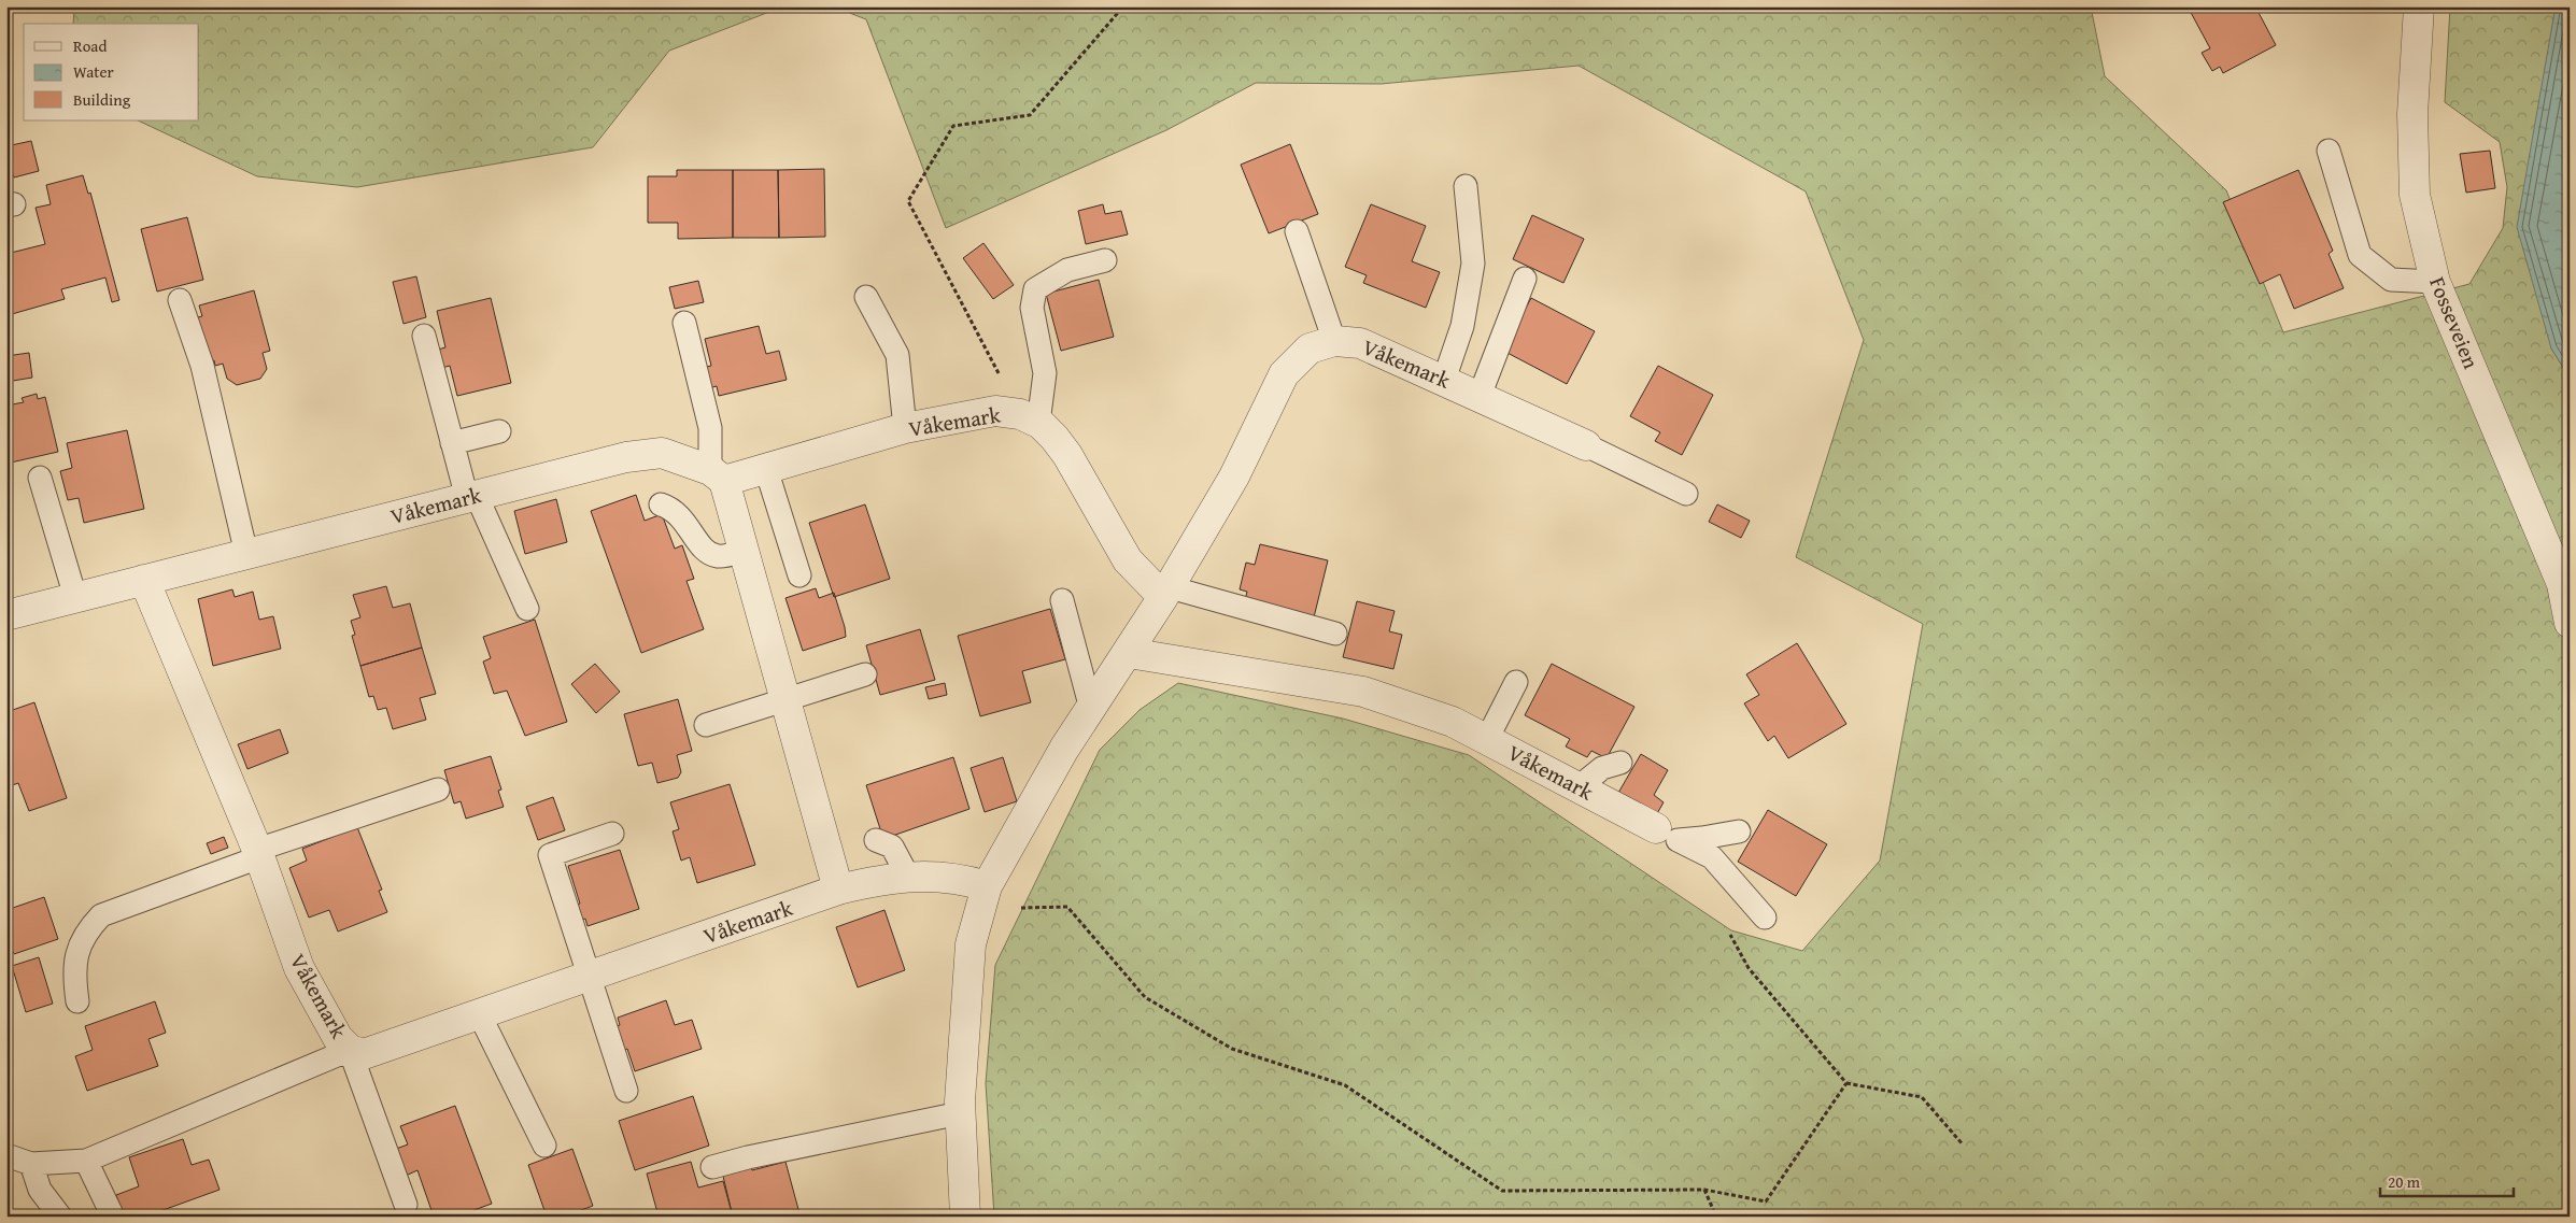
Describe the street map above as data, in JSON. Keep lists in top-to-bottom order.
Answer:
{
  "streets": {
    "street": ["Fosseveien", "Våkemark"]
  },
  "legend": ["Road", "Water", "Building"],
  "scale_bar": "20 m"
}
